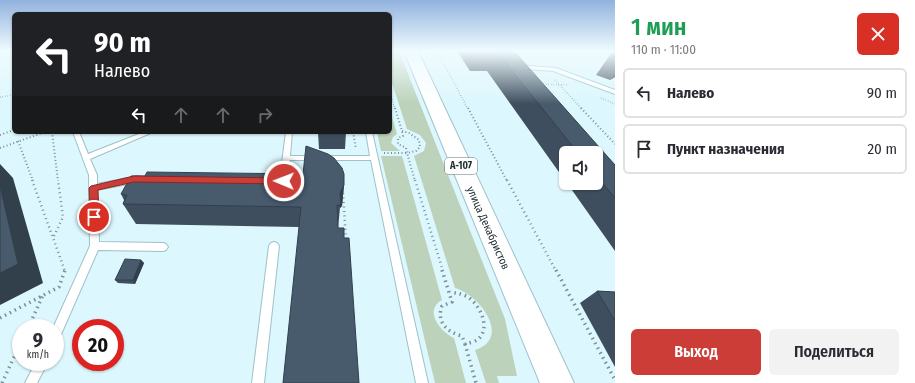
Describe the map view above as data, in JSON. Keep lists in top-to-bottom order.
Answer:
{
  "streets": {
    "main road": ["А-107", "улица Декабристов"]
  },
  "page": {
    "heading": ["1 мин", "110 m · 11:00"],
    "turn": ["90 m", "Налево"],
    "list": [
      {
        "name": "Налево",
        "value": "90 m"
      },
      {
        "name": "Пункт назначения",
        "value": "20 m"
      }
    ],
    "speed": "9 km/h",
    "limit": "20",
    "buttons": ["Выход", "Поделиться"]
  }
}
